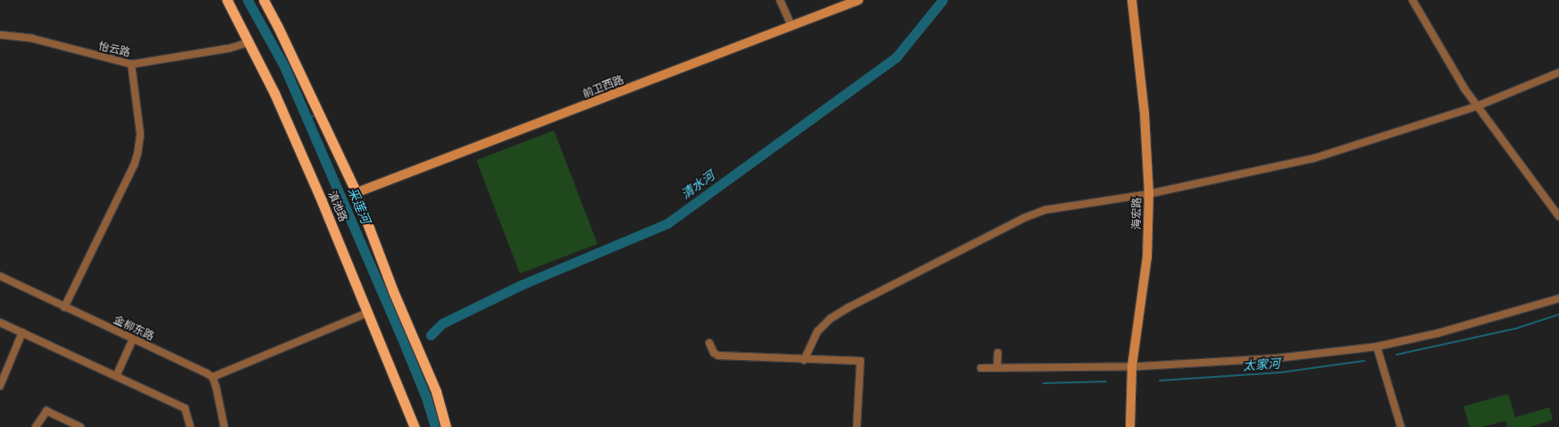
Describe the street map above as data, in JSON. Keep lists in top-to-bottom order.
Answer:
{
  "streets": {
    "main road": ["前卫西路", "滇池路", "海宏路"],
    "street": ["怡云路", "金柳东路"]
  },
  "crossings": [
    ["怡云路", "滇池路"],
    ["前卫西路", "滇池路"]
  ],
  "water": ["清水河", "采莲河", "太家河"]
}
